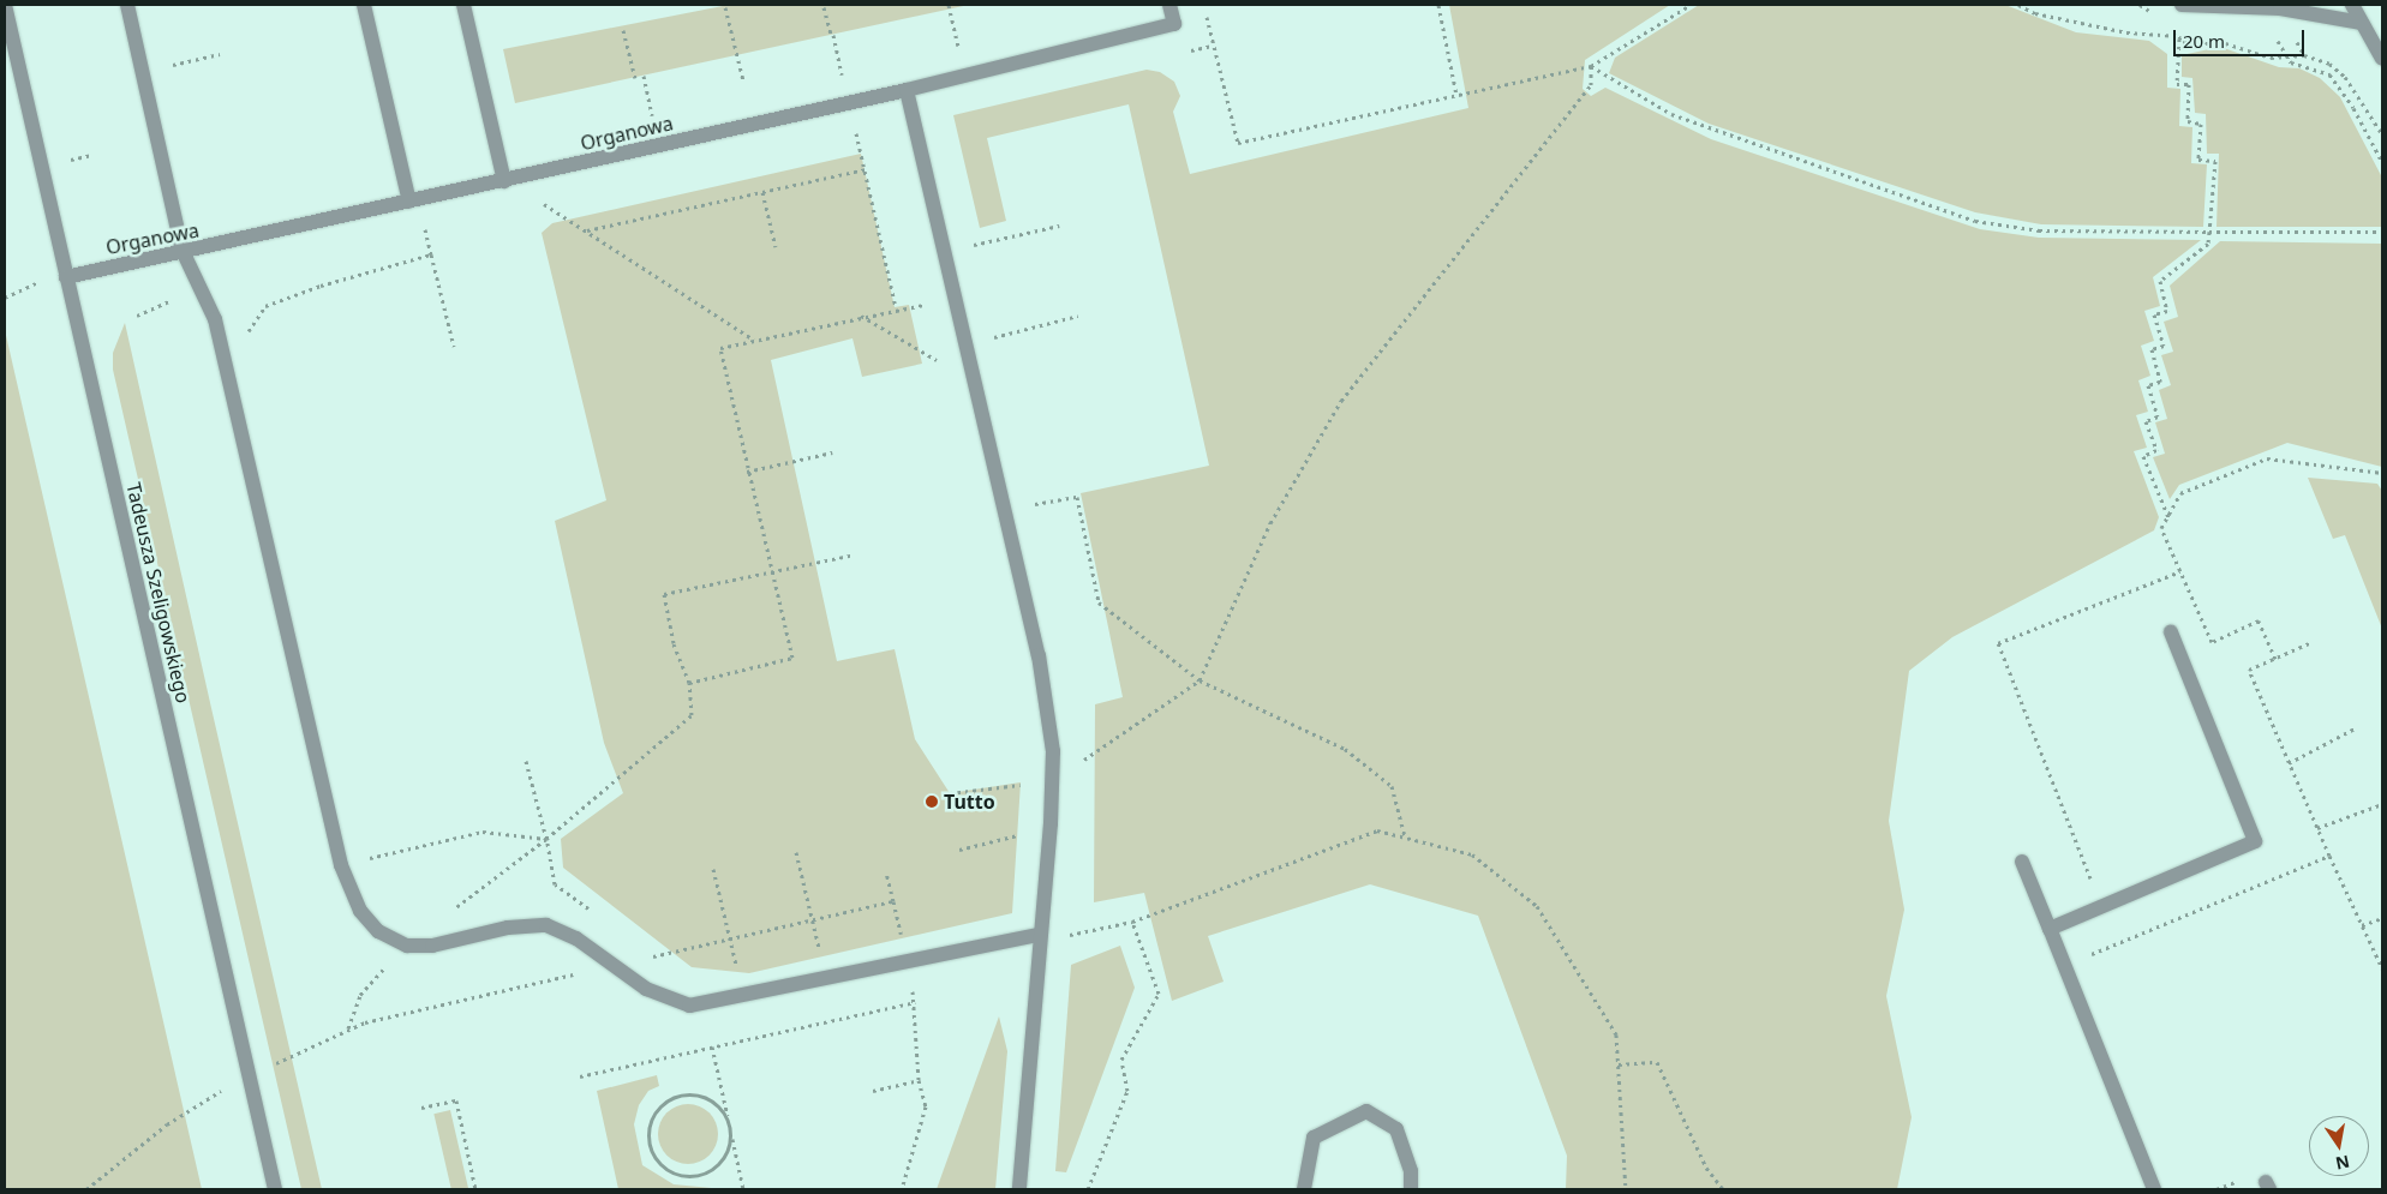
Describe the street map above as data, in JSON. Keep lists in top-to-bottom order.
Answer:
{
  "streets": {
    "street": ["Organowa", "Tadeusza Szeligowskiego"]
  },
  "crossings": [
    ["Organowa", "Tadeusza Szeligowskiego"]
  ],
  "places": ["Tutto"],
  "scale_bar": "20 m",
  "north": "bottom"
}
